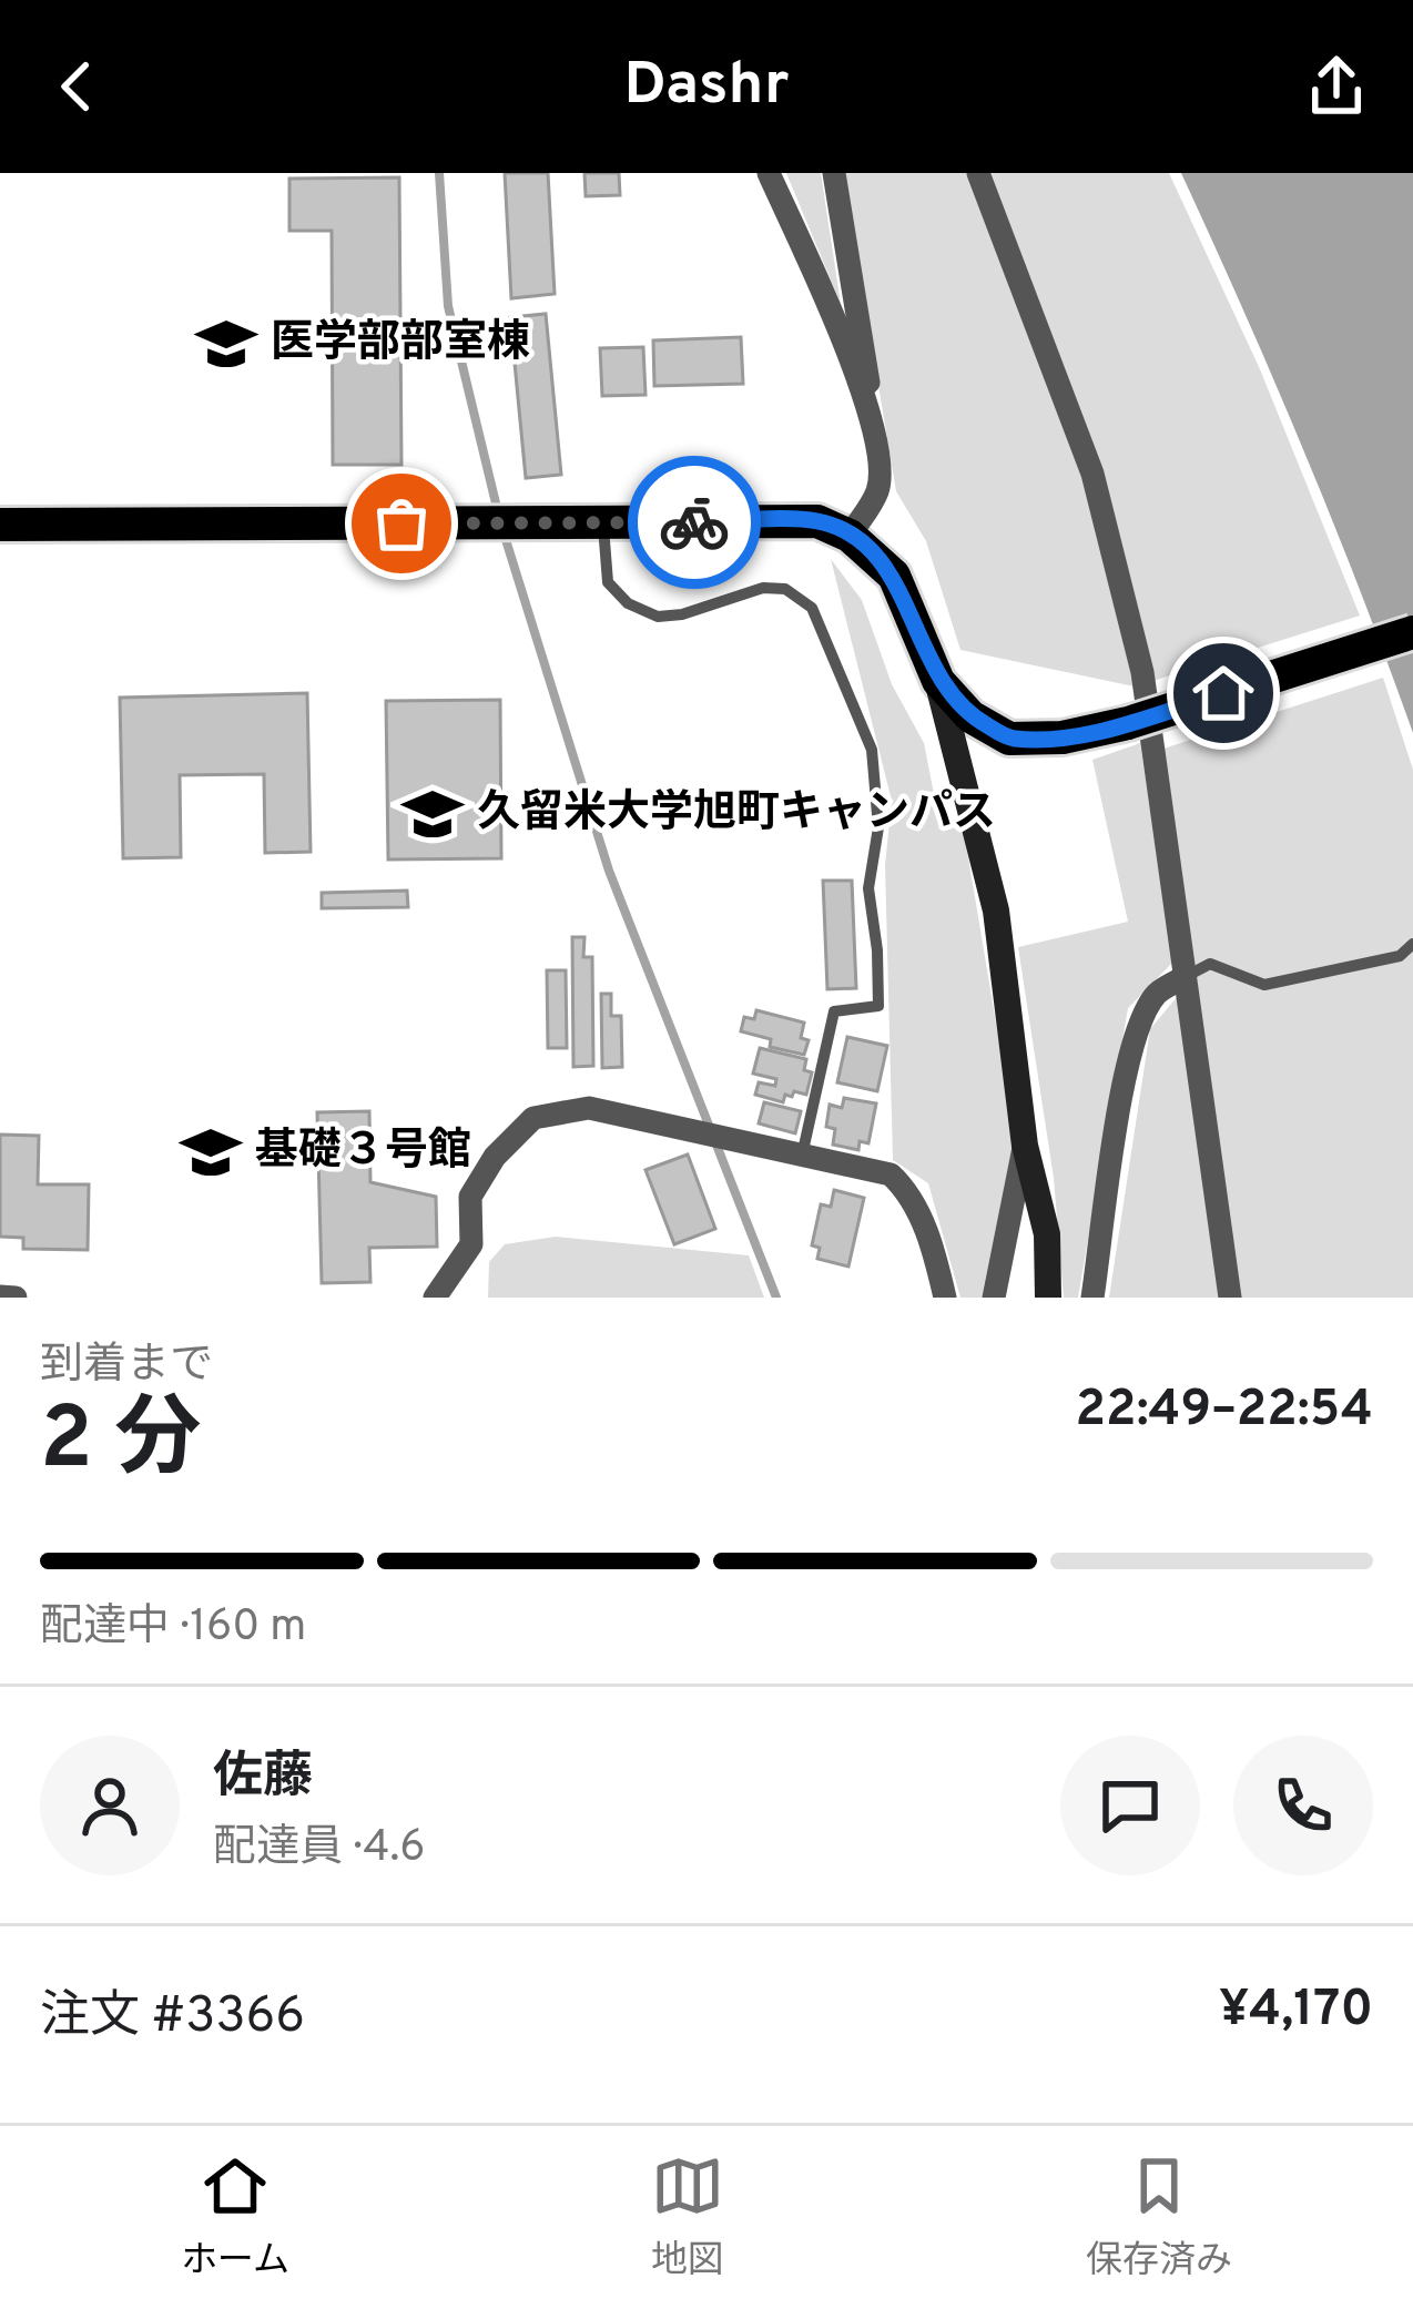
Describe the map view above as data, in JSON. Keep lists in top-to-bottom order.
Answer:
{
  "places": {
    "school or university": ["医学部部室棟", "久留米大学旭町キャンパス", "基礎３号館"]
  },
  "page": {
    "header": "Dashr",
    "heading": ["2 分", "到着まで", "22:49–22:54"],
    "panel": [
      "佐藤",
      "配達員 · 4.6",
      "注文 #3366",
      "¥4,170"
    ],
    "bar": "配達中 · 160 m",
    "tabs": ["ホーム", "地図", "保存済み"]
  }
}
